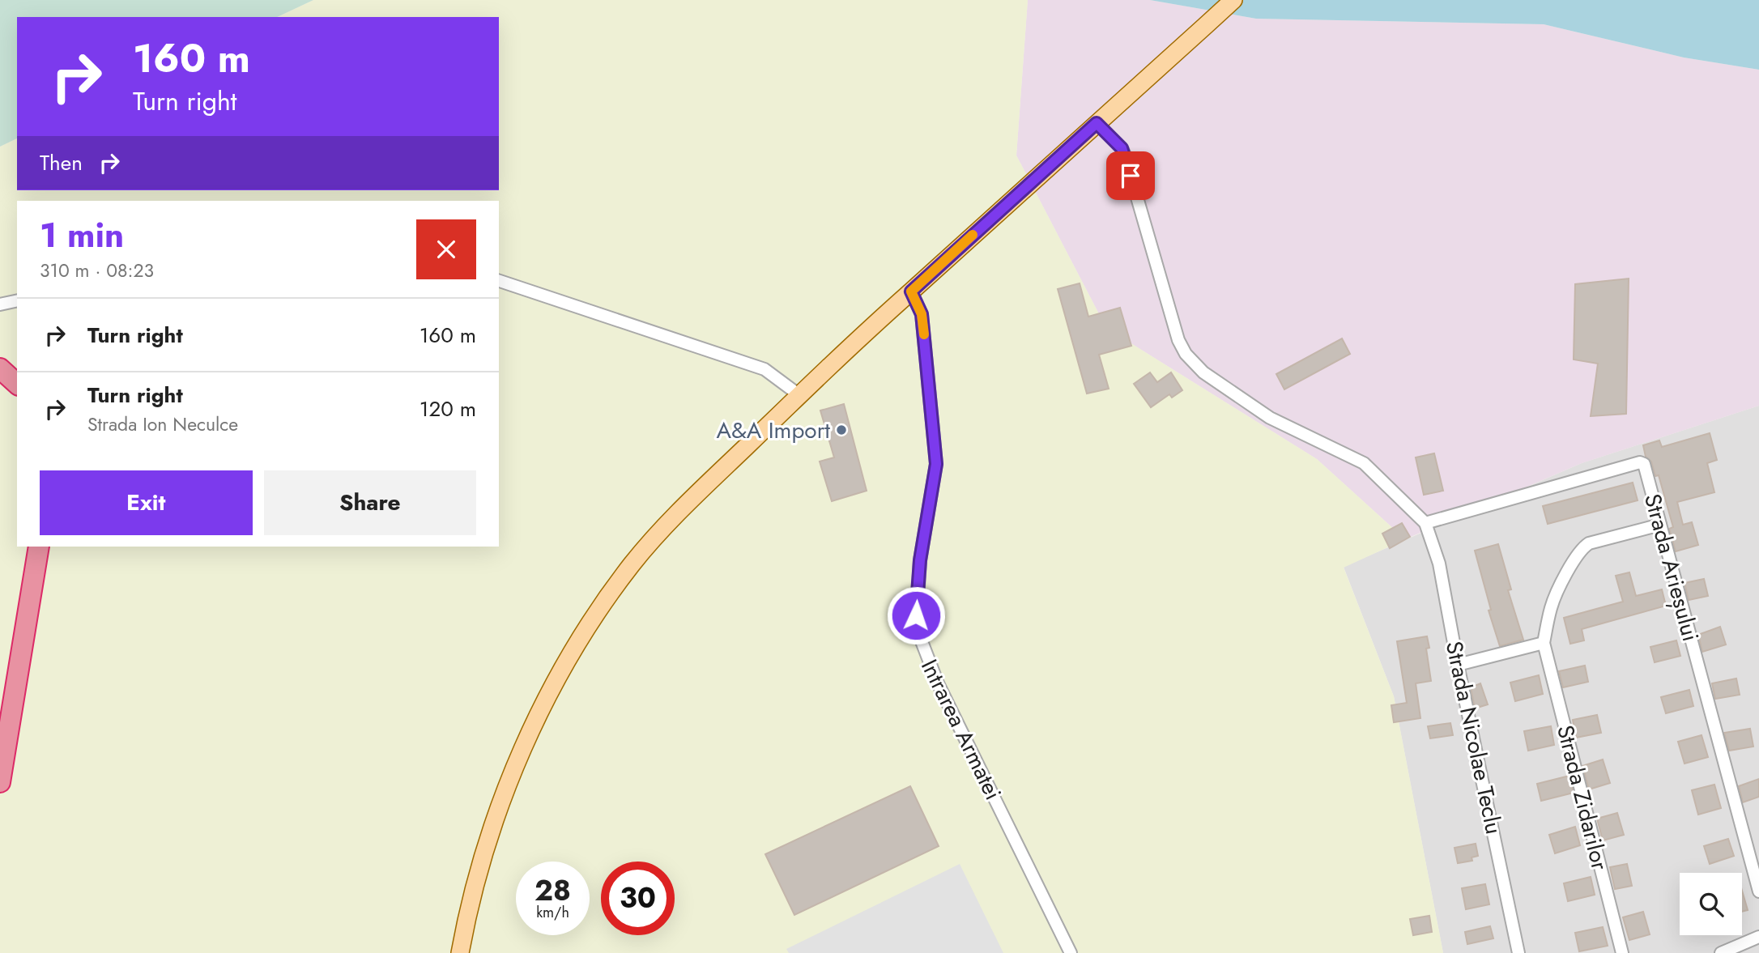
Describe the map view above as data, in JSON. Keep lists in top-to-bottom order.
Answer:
{
  "streets": {
    "street": [
      "Strada Arieșului",
      "Intrarea Armatei",
      "Strada Nicolae Teclu",
      "Strada Zidarilor"
    ]
  },
  "crossings": [
    ["Strada Arieșului", "Strada Nicolae Teclu"],
    ["Strada Arieșului", "Strada Zidarilor"]
  ],
  "places": ["A&A Import"],
  "page": {
    "turn": ["160 m", "Turn right"],
    "then": "Then",
    "heading": ["1 min", "310 m · 08:23"],
    "list": [
      {
        "name": "Turn right",
        "value": "160 m"
      },
      {
        "name": "Turn right",
        "note": "Strada Ion Neculce",
        "value": "120 m"
      }
    ],
    "buttons": ["Exit", "Share"],
    "speed": "28 km/h",
    "limit": "30"
  }
}
